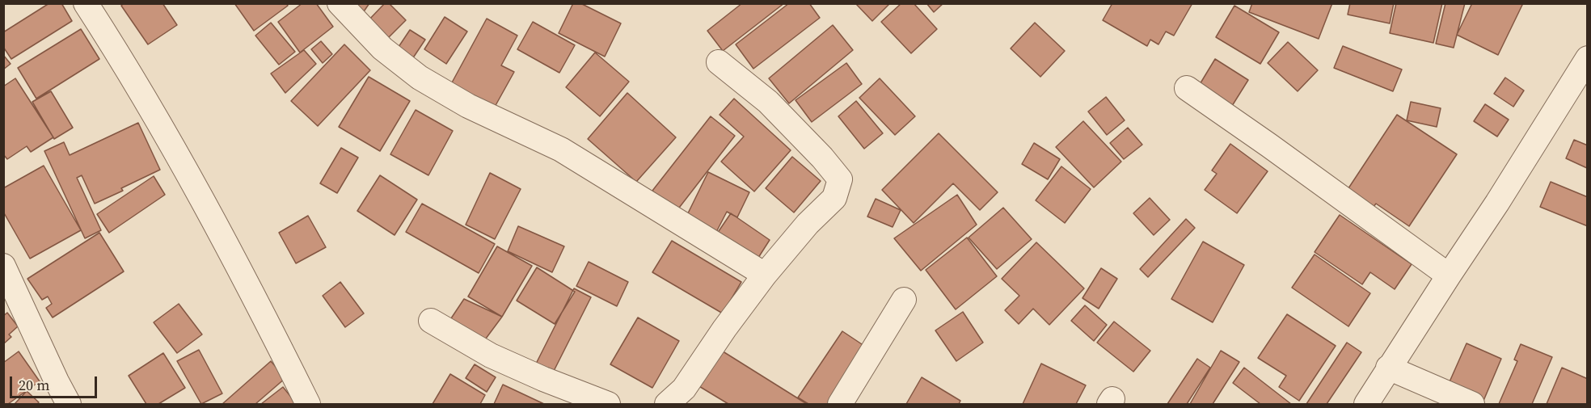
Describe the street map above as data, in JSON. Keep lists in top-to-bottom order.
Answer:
{
  "scale_bar": "20 m"
}
